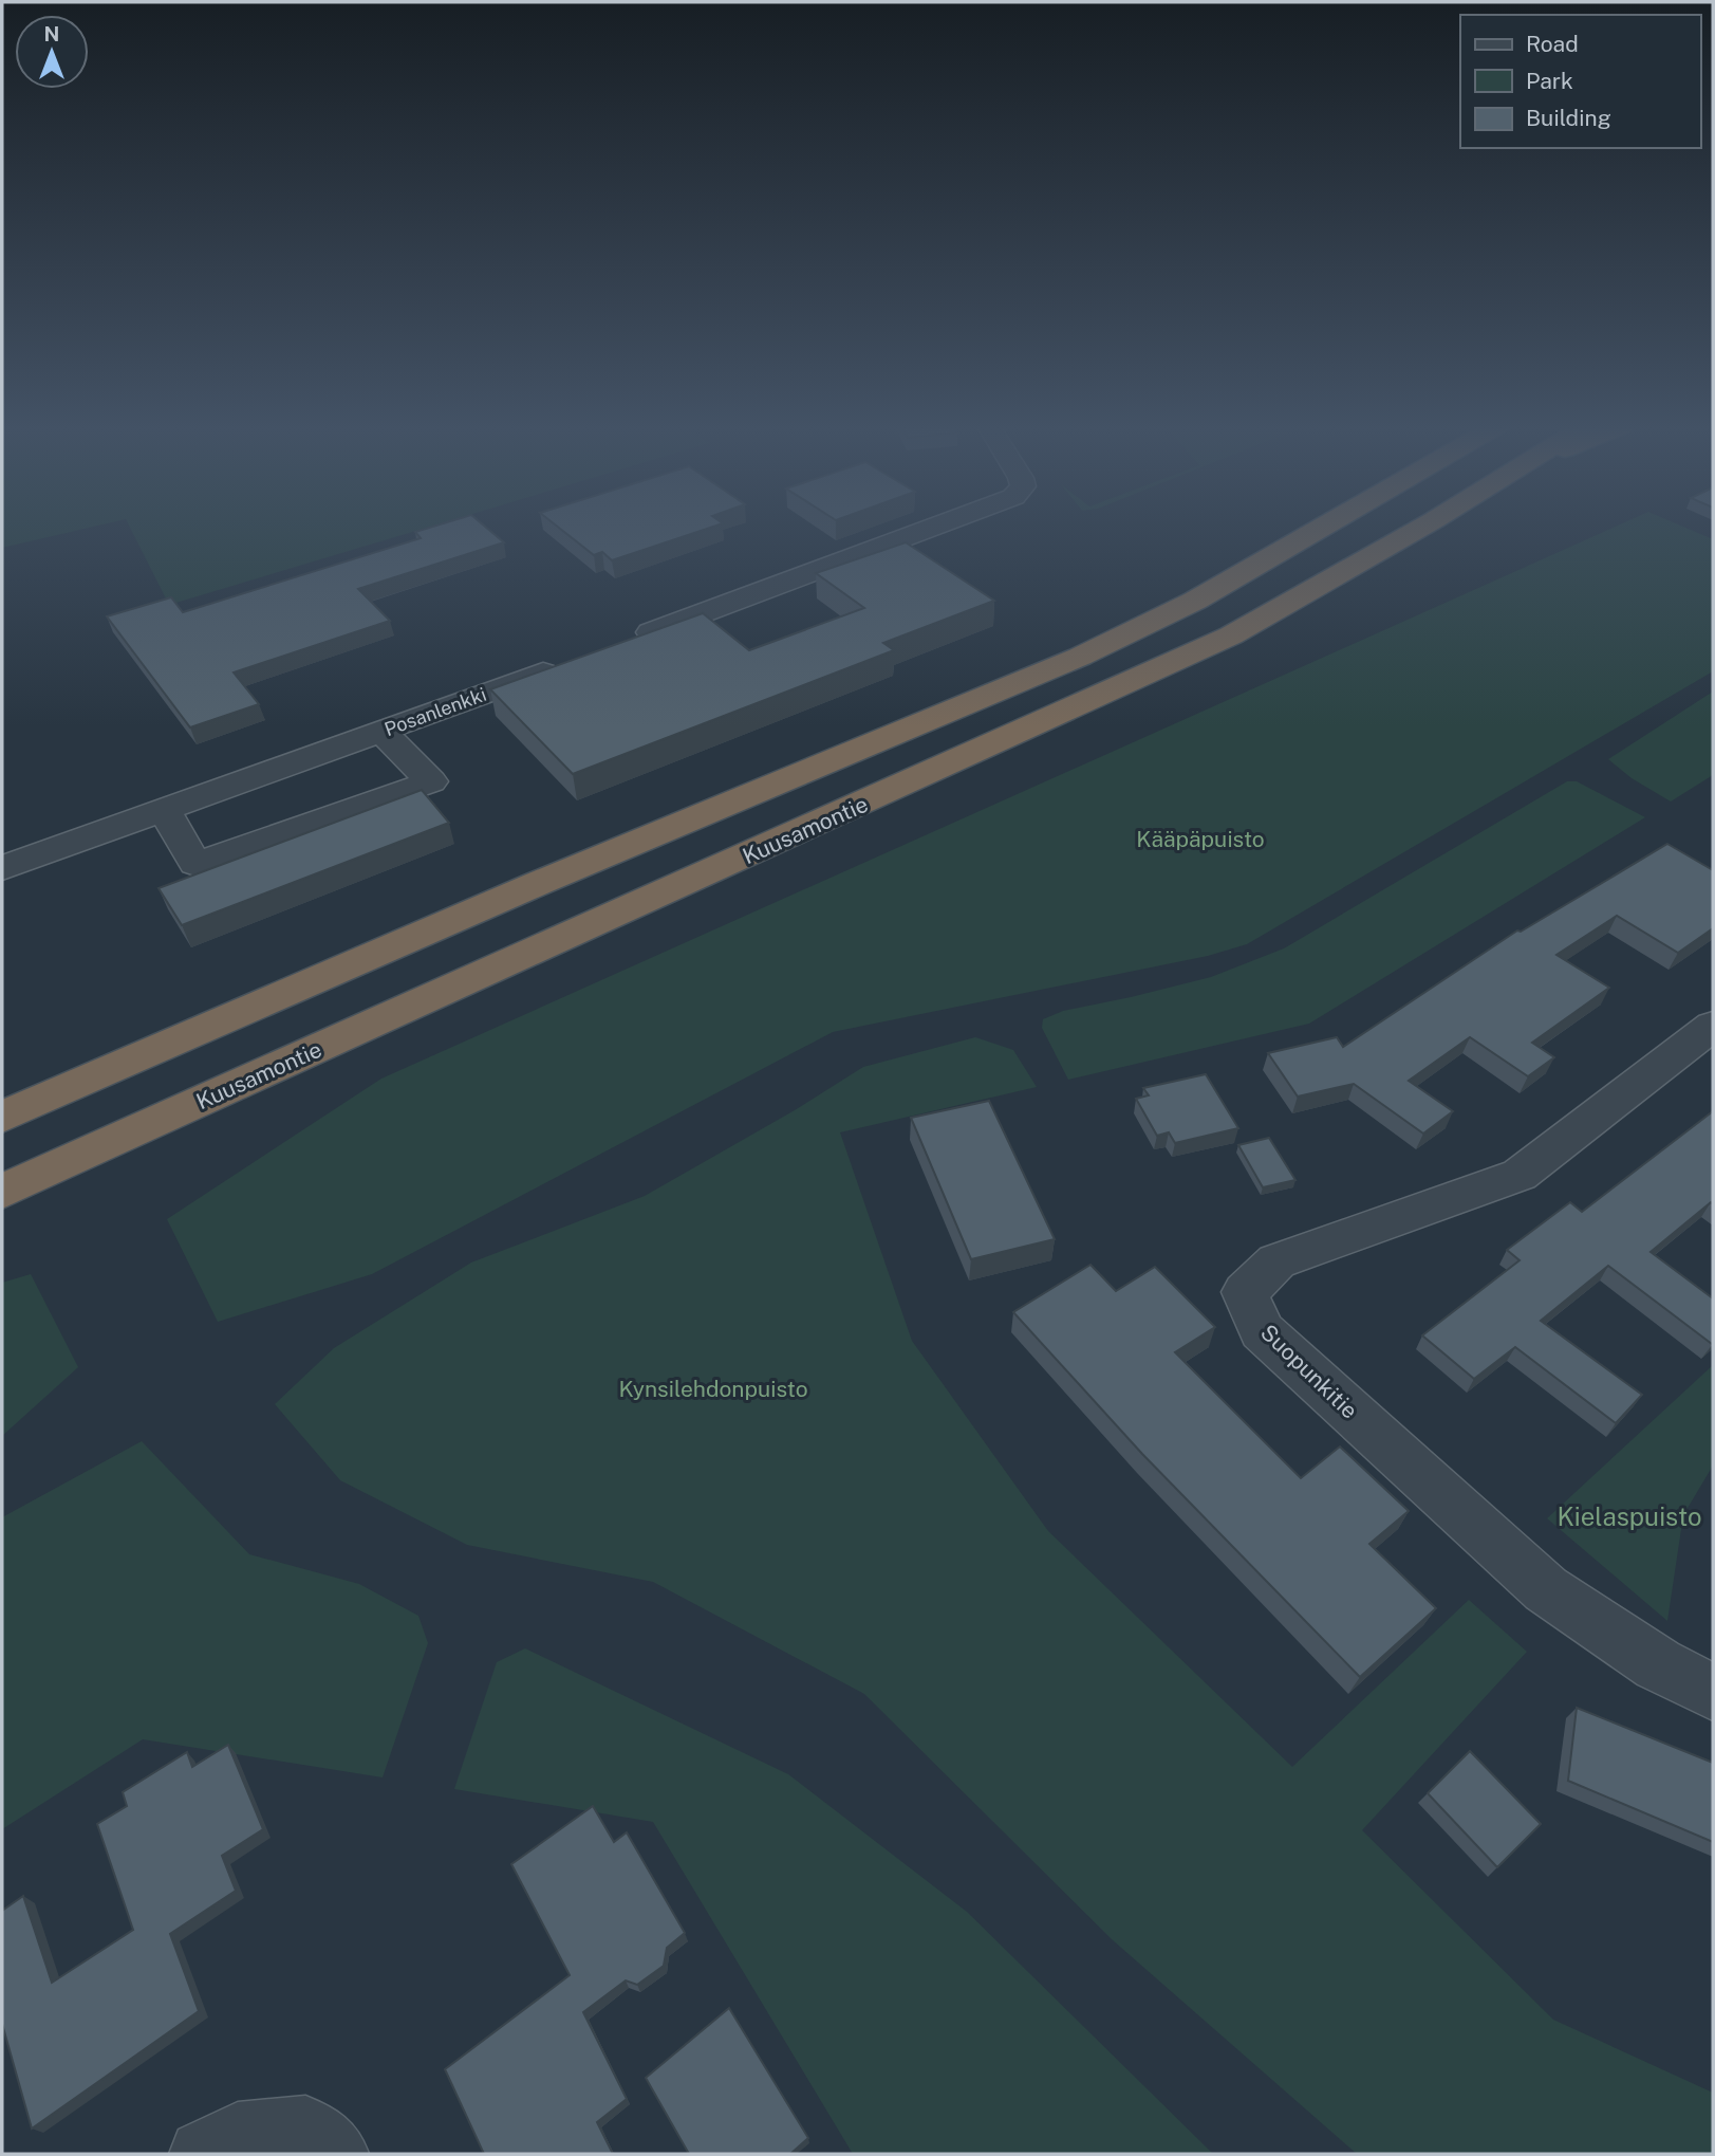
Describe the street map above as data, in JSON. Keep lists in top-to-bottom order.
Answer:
{
  "streets": {
    "highway": ["Kuusamontie"],
    "street": ["Posanlenkki", "Suopunkitie"]
  },
  "parks": ["Kääpäpuisto", "Kynsilehdonpuisto", "Kielaspuisto"],
  "legend": ["Road", "Park", "Building"],
  "north": "top"
}
